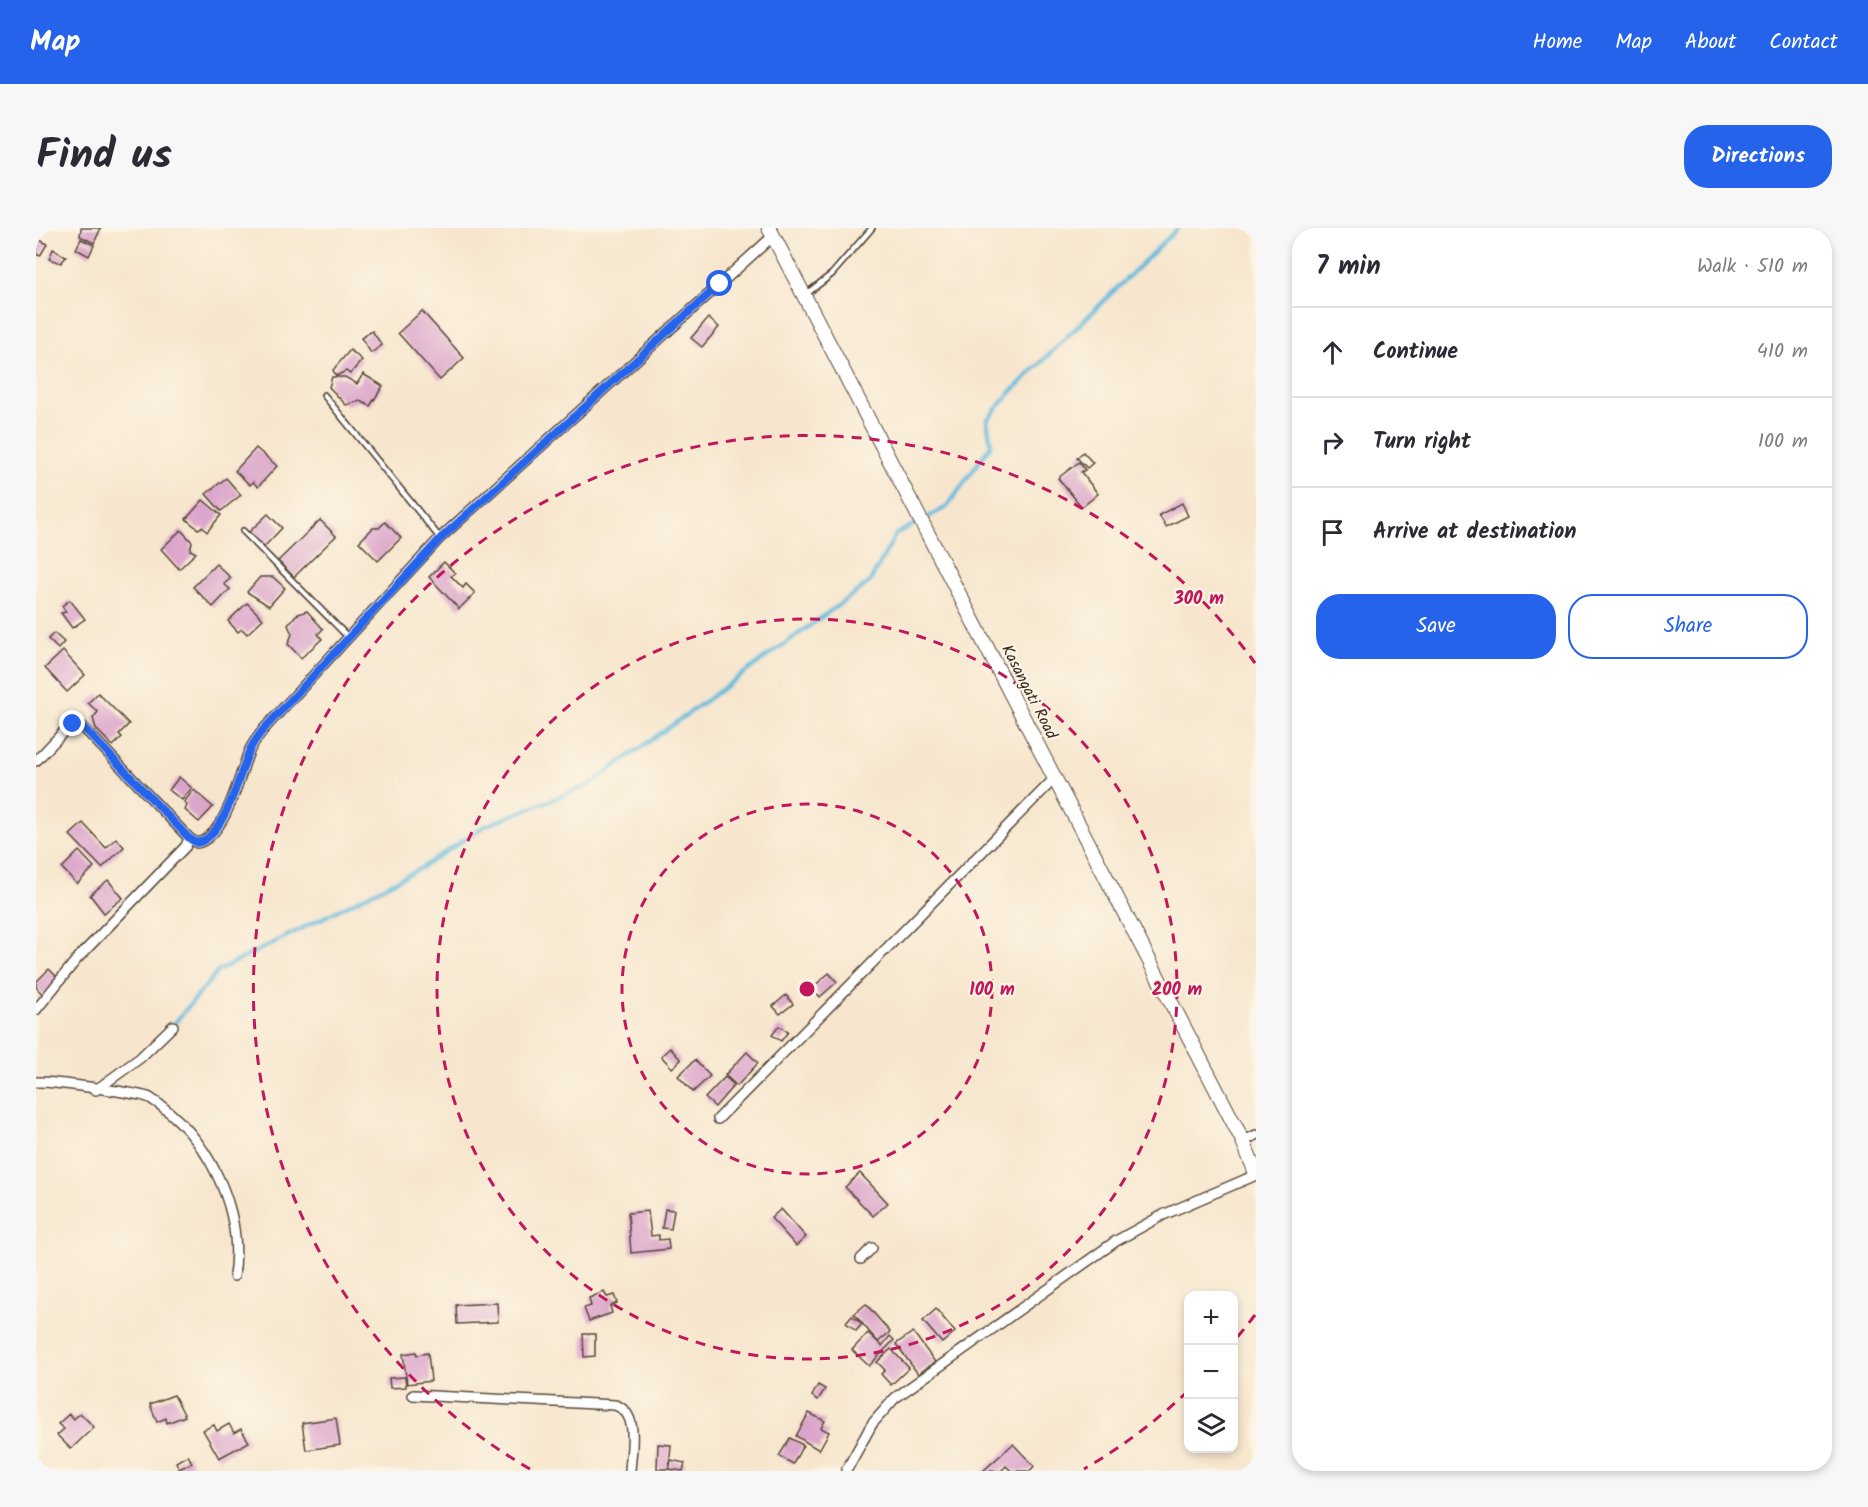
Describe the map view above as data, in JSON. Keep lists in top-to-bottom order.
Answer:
{
  "streets": {
    "street": ["Kasangati Road"]
  },
  "page": {
    "header": "Map",
    "nav": [
      "Home",
      "Map",
      "About",
      "Contact"
    ],
    "title": "Find us",
    "buttons": [
      "Directions",
      ["Save", "Share"]
    ],
    "heading": ["7 min", "Walk · 510 m"],
    "list": [
      ["Continue", "410 m"],
      ["Turn right", "100 m"],
      "Arrive at destination"
    ],
    "map_buttons": ["+", "−"]
  },
  "rings": ["300 m", "100 m", "200 m"]
}
